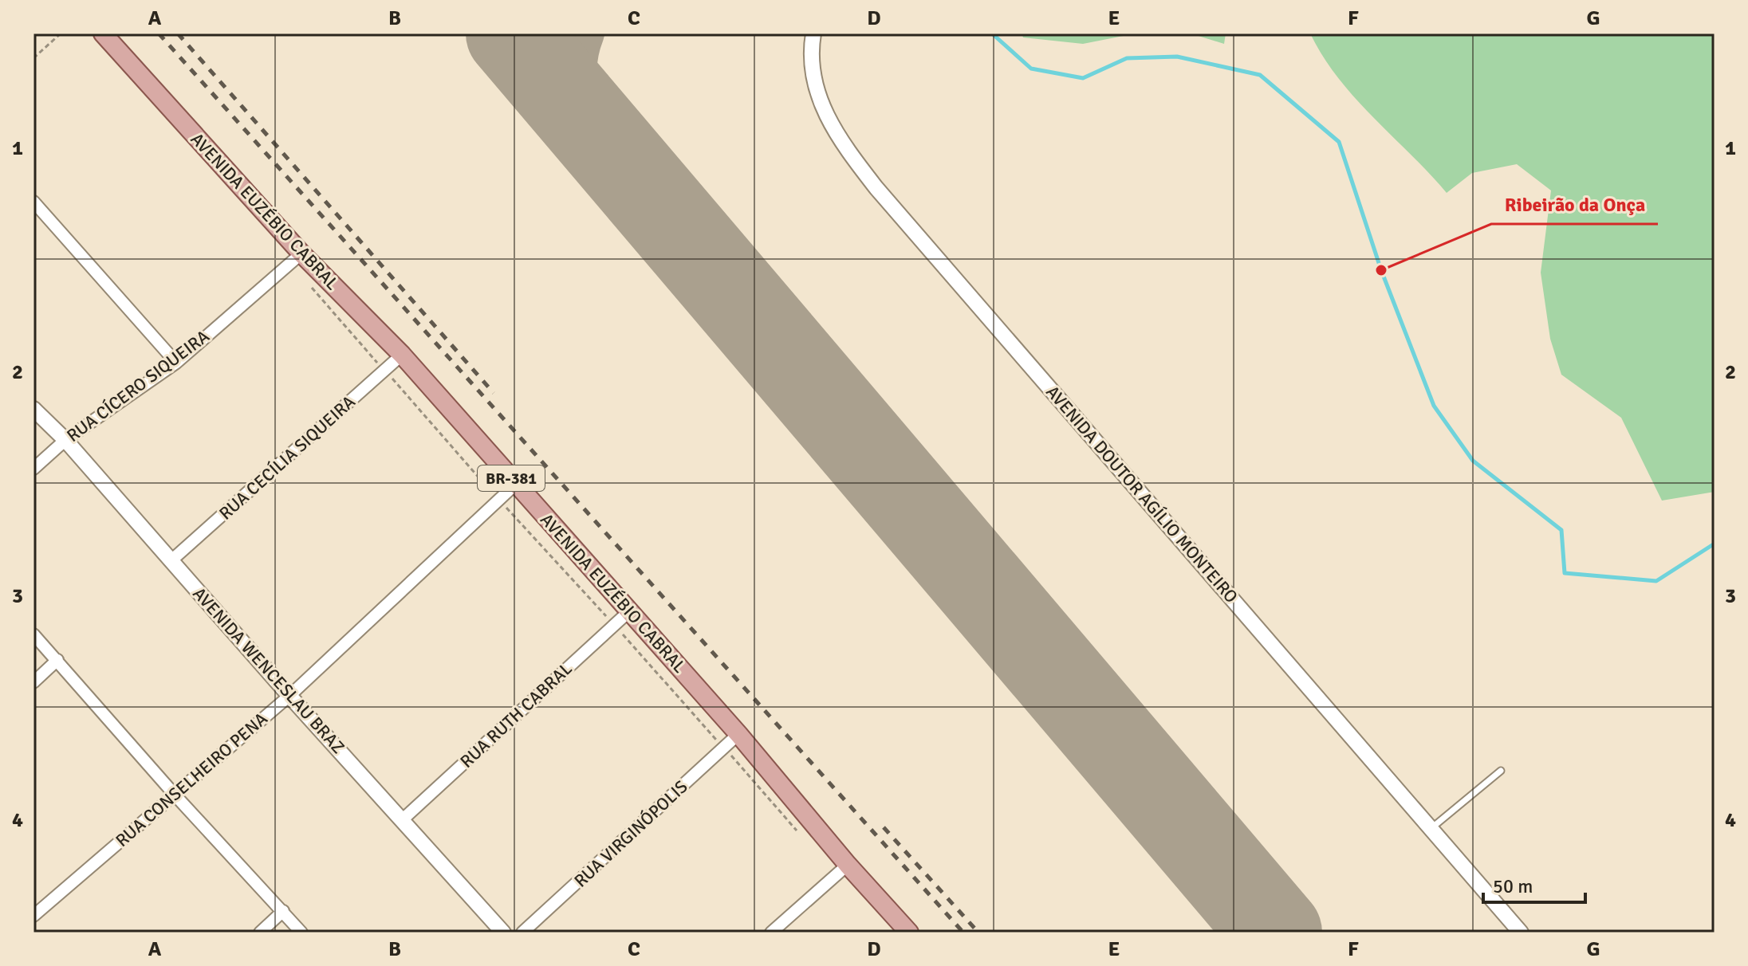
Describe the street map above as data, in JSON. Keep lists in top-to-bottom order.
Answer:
{
  "streets": {
    "main road": ["AVENIDA EUZÉBIO CABRAL", "BR-381"],
    "street": [
      "RUA CÍCERO SIQUEIRA",
      "RUA CECÍLIA SIQUEIRA",
      "AVENIDA DOUTOR AGÍLIO MONTEIRO",
      "AVENIDA WENCESLAU BRAZ",
      "RUA RUTH CABRAL",
      "RUA CONSELHEIRO PENA",
      "RUA VIRGINÓPOLIS"
    ]
  },
  "crossings": [
    ["AVENIDA EUZÉBIO CABRAL", "RUA CÍCERO SIQUEIRA"],
    ["AVENIDA EUZÉBIO CABRAL", "RUA CECÍLIA SIQUEIRA"],
    ["AVENIDA EUZÉBIO CABRAL", "RUA RUTH CABRAL"],
    ["AVENIDA EUZÉBIO CABRAL", "RUA CONSELHEIRO PENA"],
    ["AVENIDA EUZÉBIO CABRAL", "RUA VIRGINÓPOLIS"],
    ["RUA CÍCERO SIQUEIRA", "AVENIDA WENCESLAU BRAZ"],
    ["RUA CECÍLIA SIQUEIRA", "AVENIDA WENCESLAU BRAZ"],
    ["AVENIDA WENCESLAU BRAZ", "RUA RUTH CABRAL"],
    ["AVENIDA WENCESLAU BRAZ", "RUA CONSELHEIRO PENA"]
  ],
  "places": ["Ribeirão da Onça"],
  "scale_bar": "50 m",
  "grid": {
    "columns": [
      "A",
      "B",
      "C",
      "D",
      "E",
      "F",
      "G"
    ],
    "rows": [
      "1",
      "2",
      "3",
      "4"
    ]
  }
}
